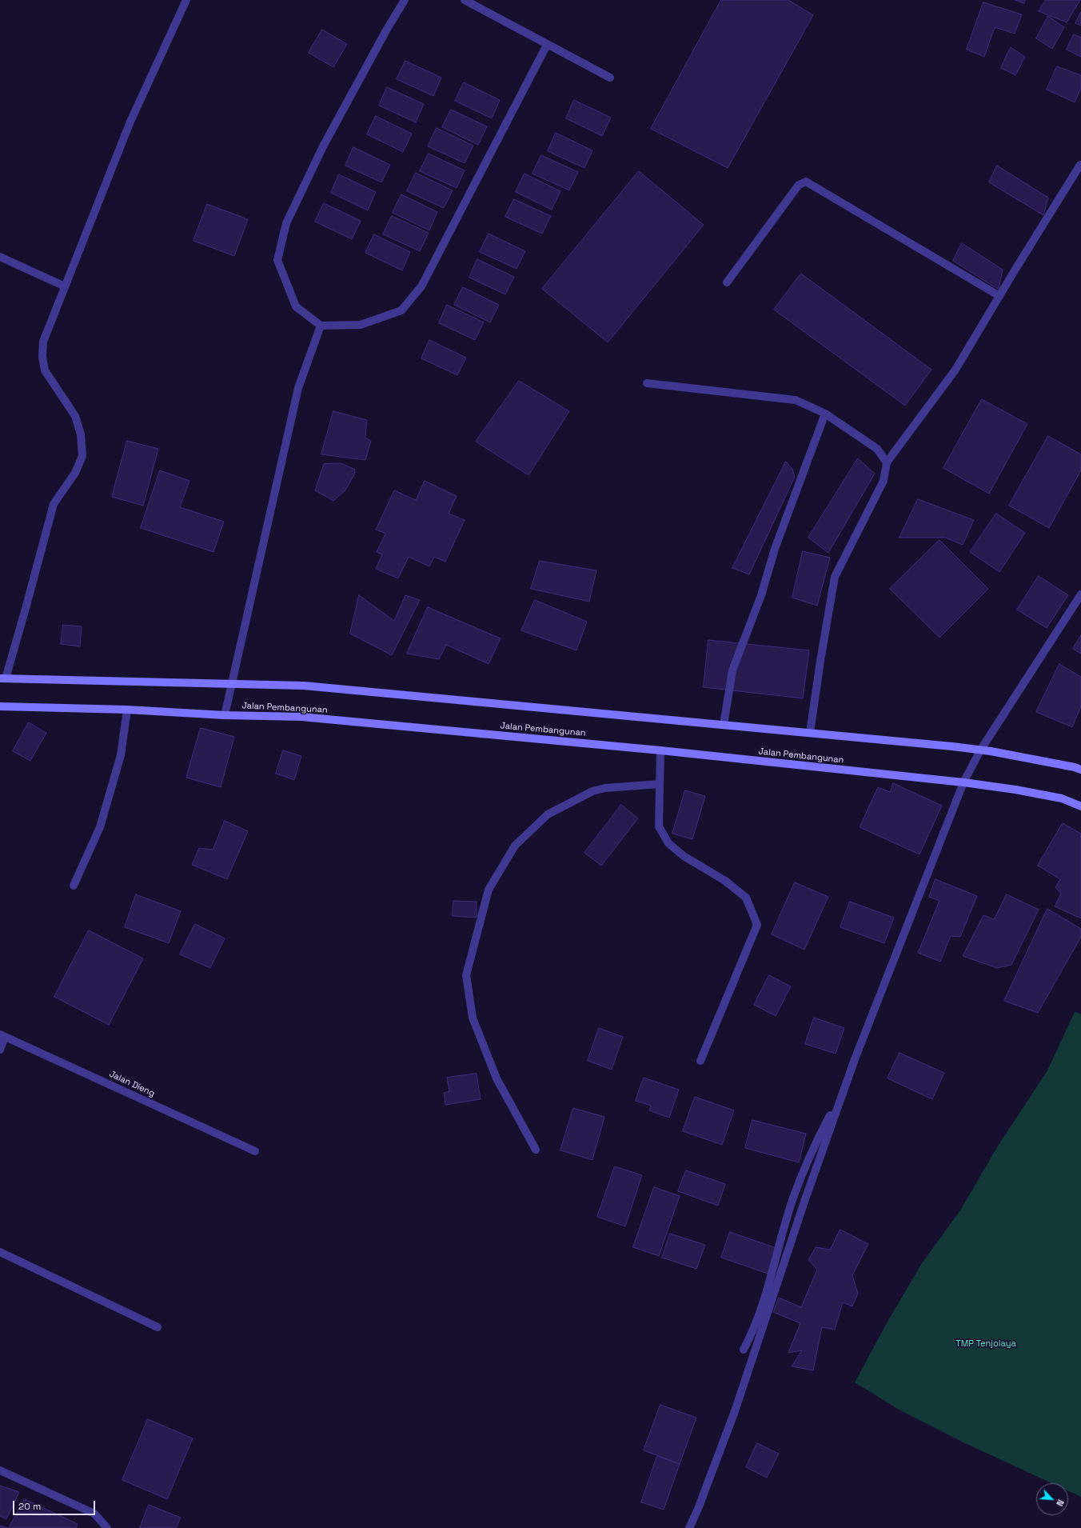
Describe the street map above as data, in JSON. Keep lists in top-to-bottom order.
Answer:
{
  "streets": {
    "main road": ["Jalan Pembangunan"],
    "street": ["Jalan Dieng"]
  },
  "parks": ["TMP Tenjolaya"],
  "scale_bar": "20 m",
  "north": "bottom right"
}
